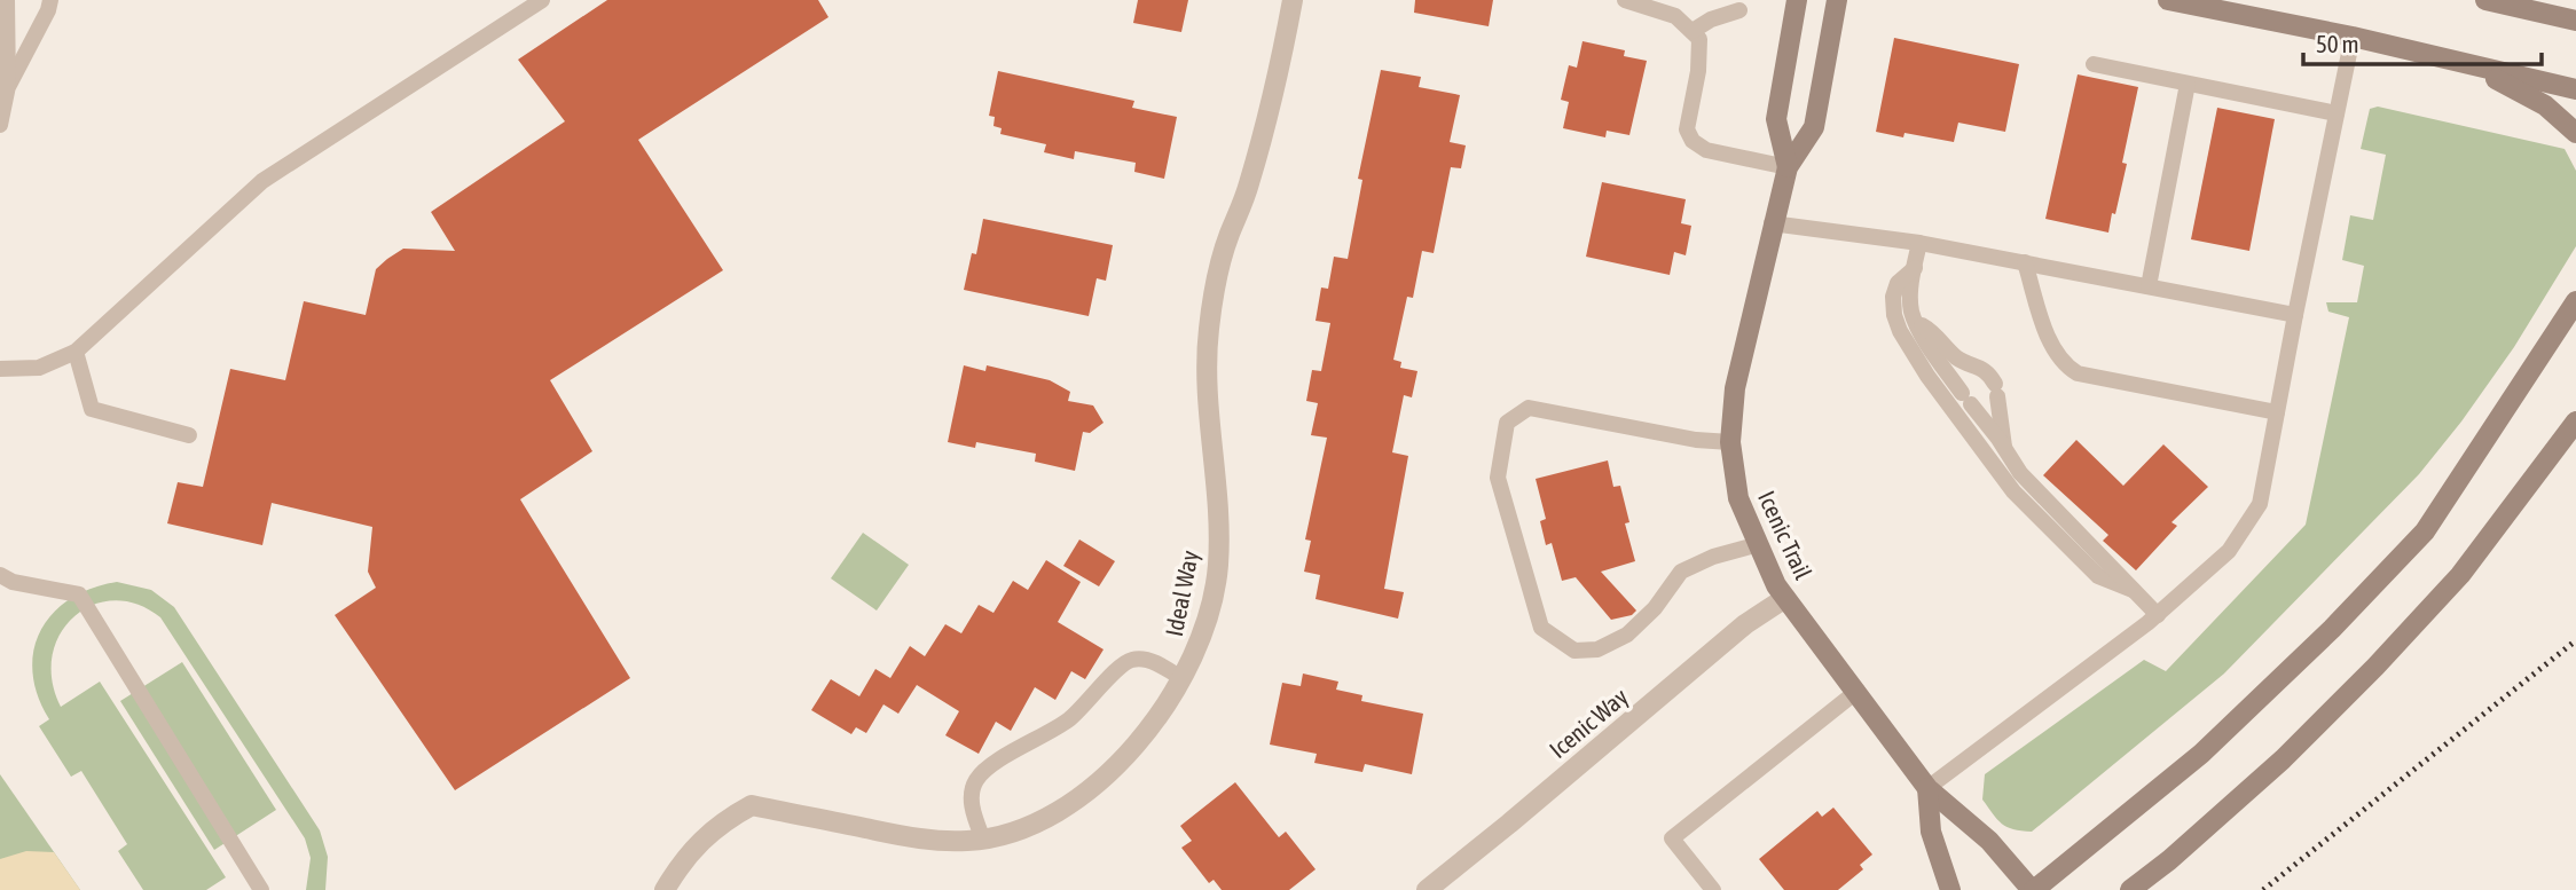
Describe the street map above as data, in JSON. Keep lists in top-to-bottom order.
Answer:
{
  "streets": {
    "main road": ["Icenic Trail"],
    "street": ["Ideal Way", "Icenic Way"]
  },
  "crossings": [
    ["Icenic Trail", "Icenic Way"]
  ],
  "scale_bar": "50 m"
}
